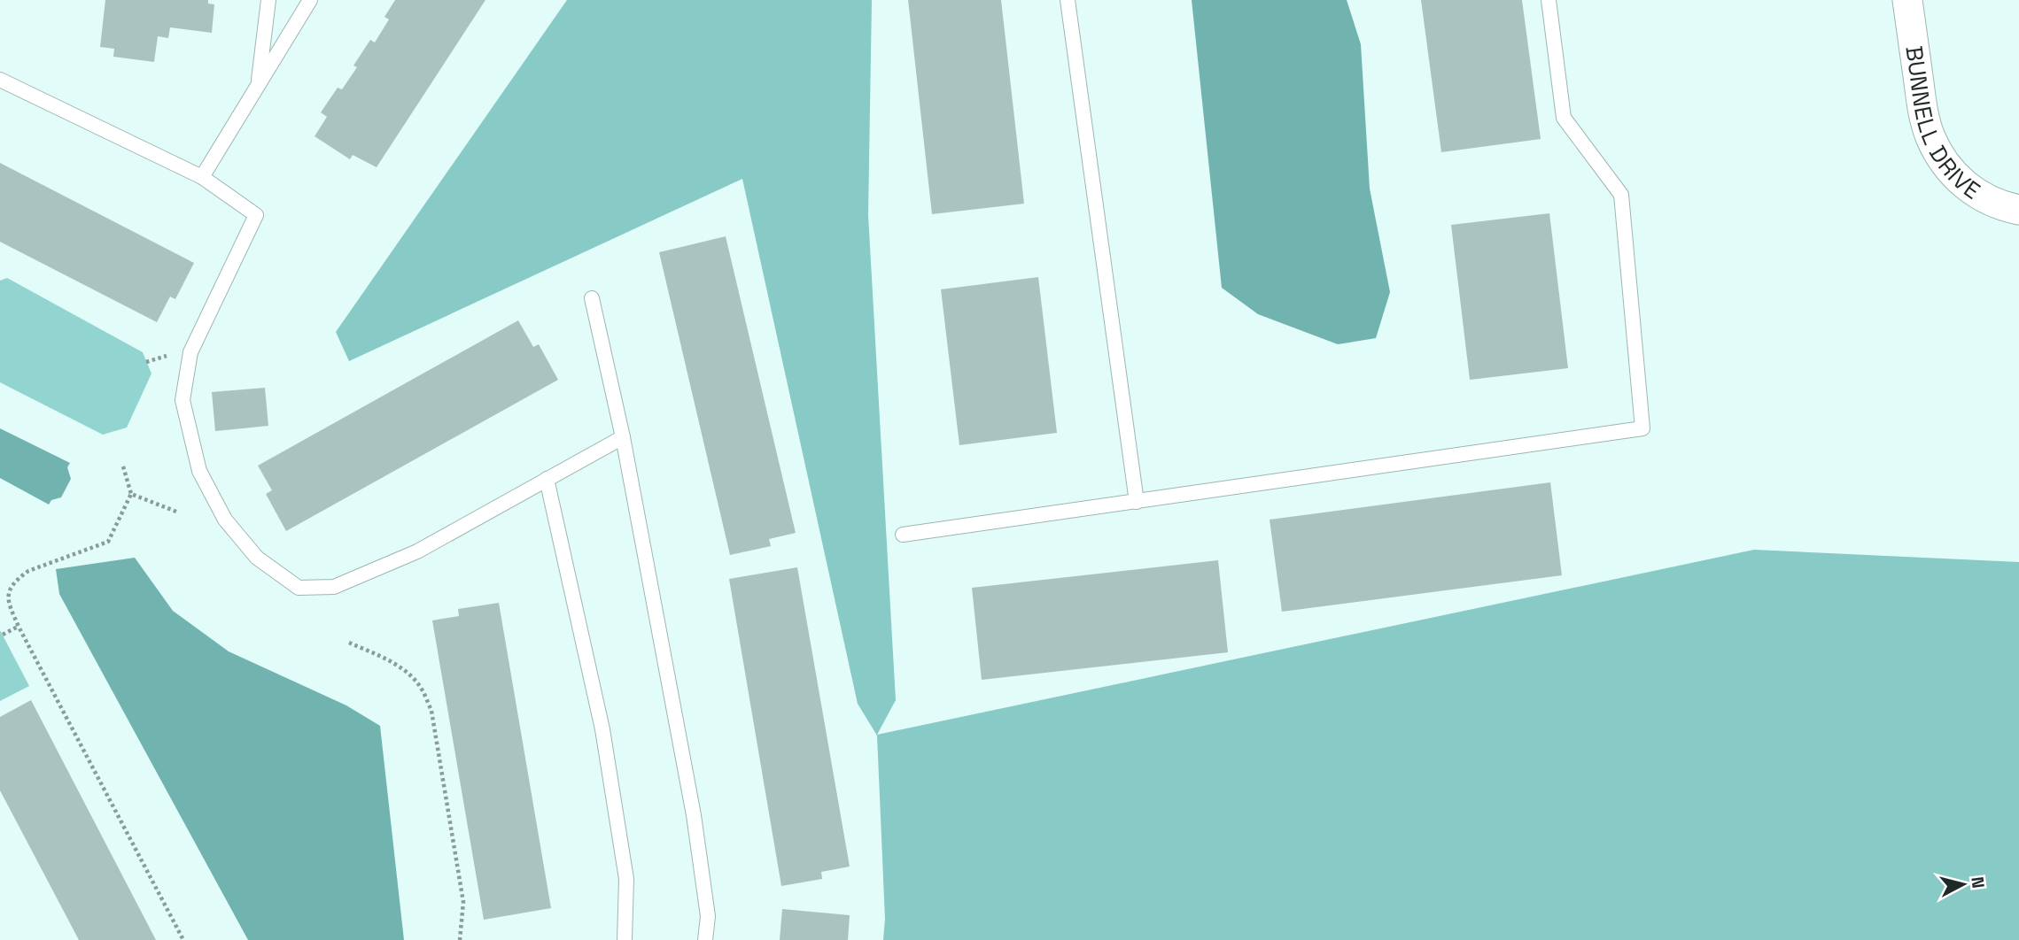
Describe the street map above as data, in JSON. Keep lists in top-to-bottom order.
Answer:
{
  "streets": {
    "street": ["BUNNELL DRIVE"]
  },
  "north": "right"
}
